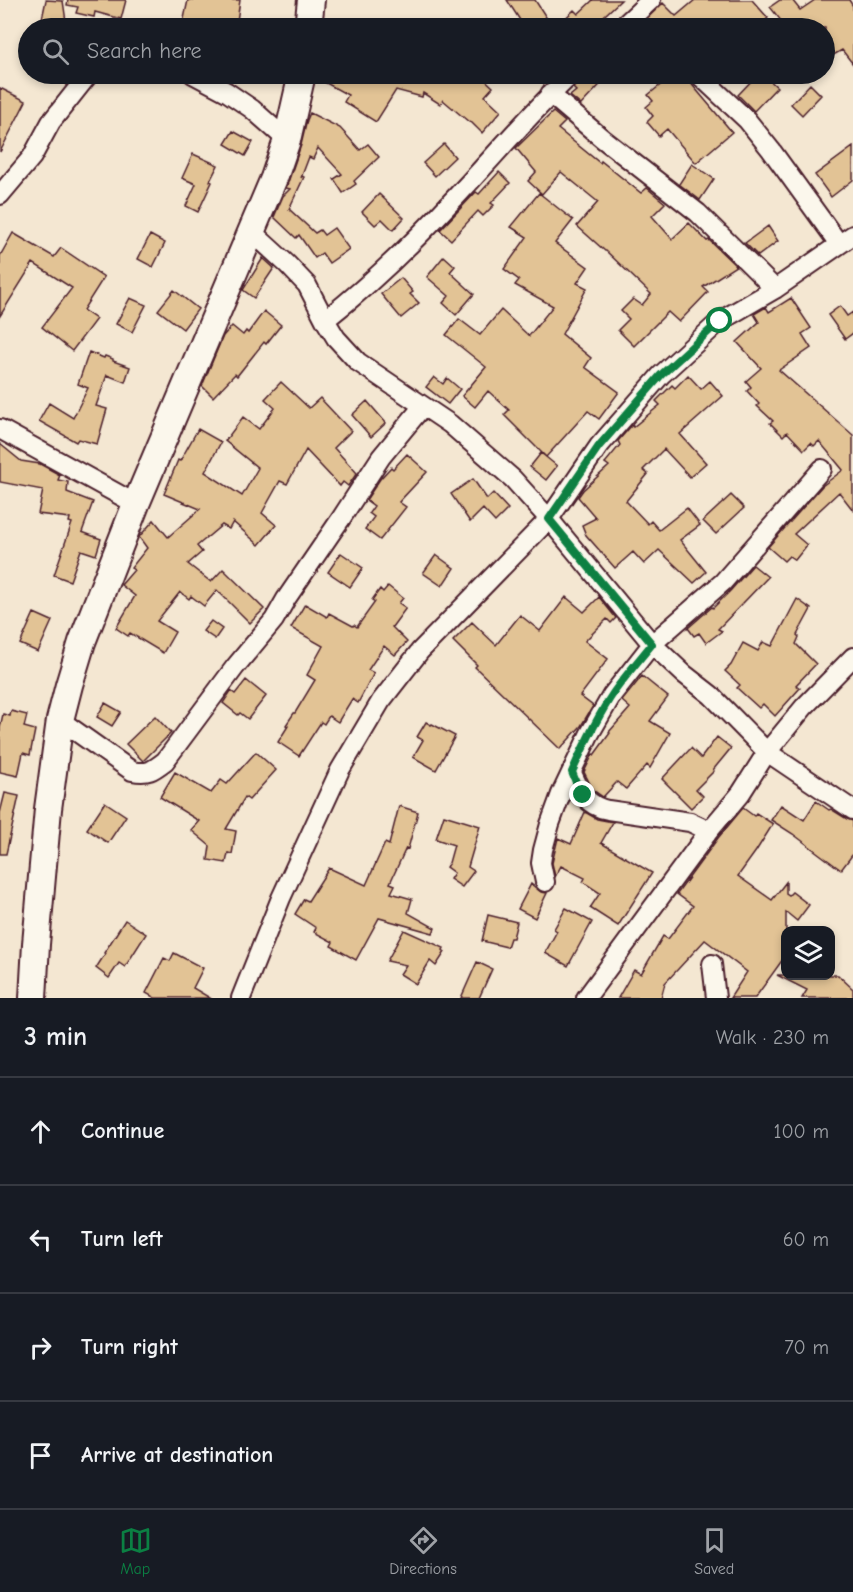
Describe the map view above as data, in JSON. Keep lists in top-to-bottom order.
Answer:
{
  "page": {
    "search": "Search here",
    "heading": ["3 min", "Walk · 230 m"],
    "list": [
      ["Continue", "100 m"],
      ["Turn left", "60 m"],
      ["Turn right", "70 m"],
      "Arrive at destination"
    ],
    "nav": ["Map", "Directions", "Saved"]
  }
}
